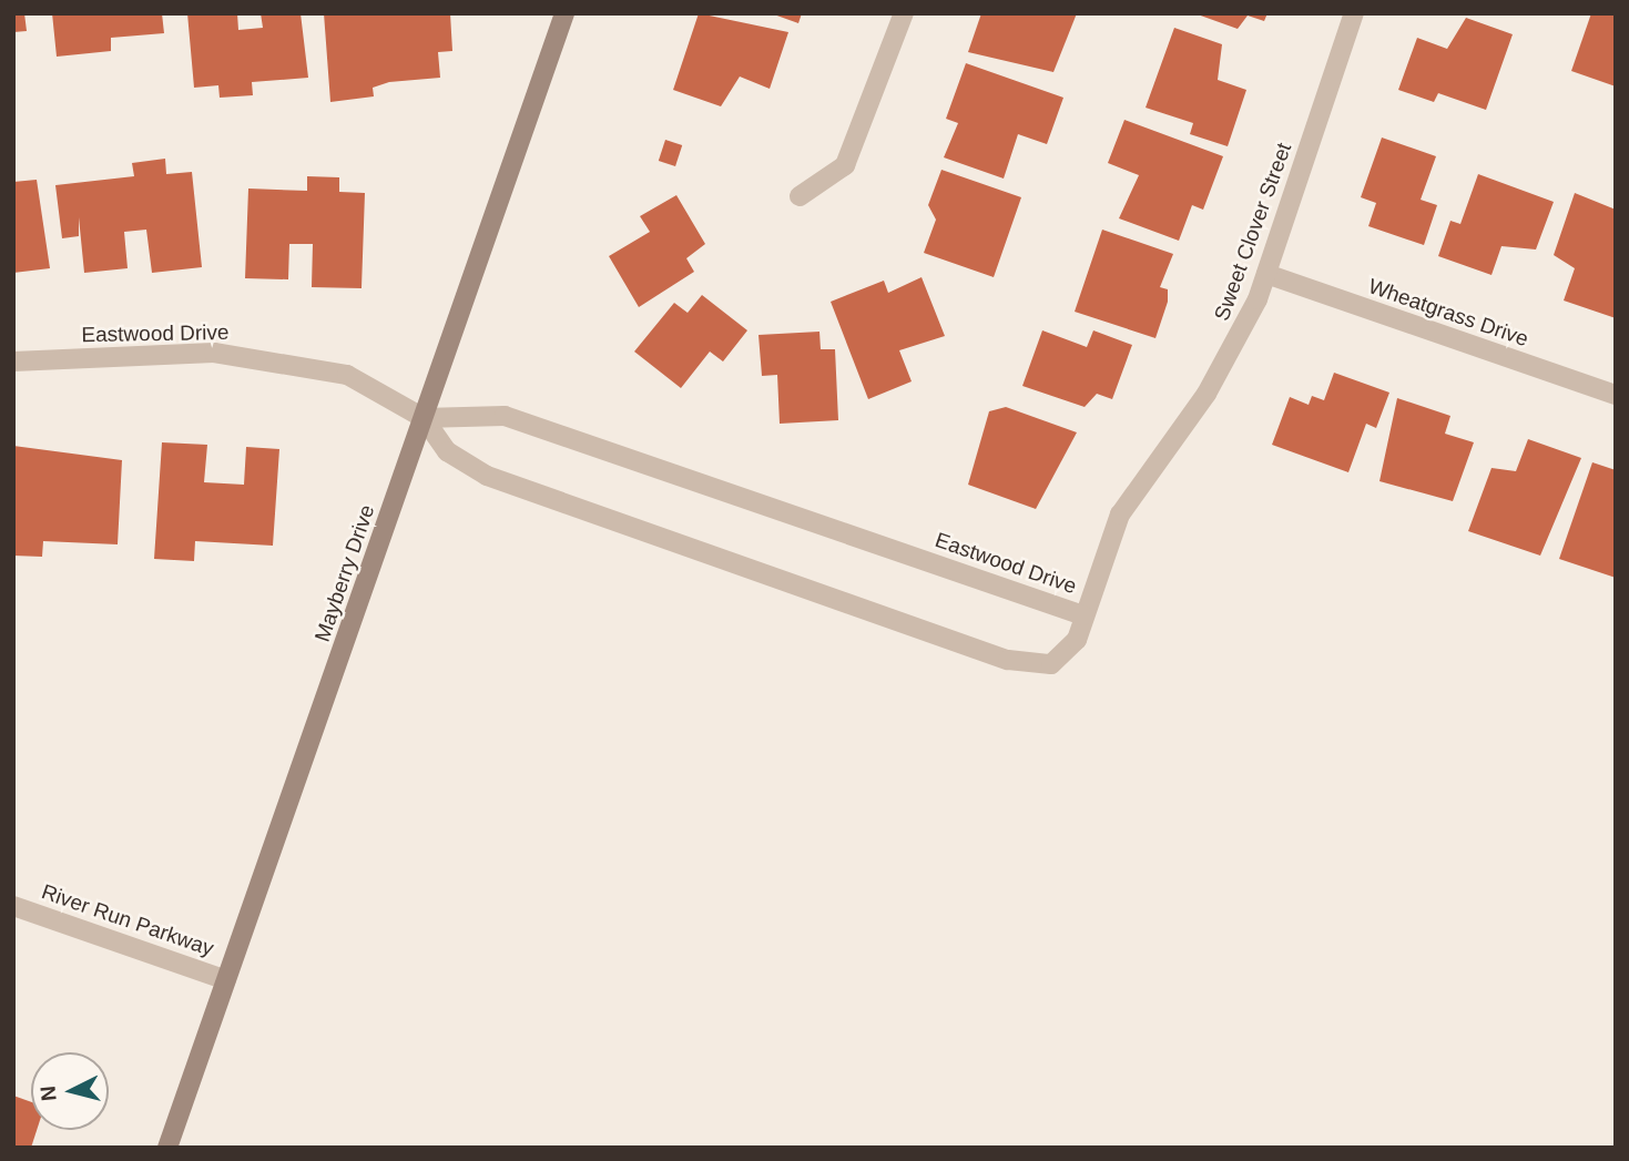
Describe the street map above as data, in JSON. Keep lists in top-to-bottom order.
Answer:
{
  "streets": {
    "main road": ["Mayberry Drive"],
    "street": [
      "Sweet Clover Street",
      "Wheatgrass Drive",
      "Eastwood Drive",
      "River Run Parkway"
    ]
  },
  "crossings": [
    ["Sweet Clover Street", "Wheatgrass Drive"],
    ["Sweet Clover Street", "Eastwood Drive"],
    ["Eastwood Drive", "Mayberry Drive"],
    ["Mayberry Drive", "River Run Parkway"]
  ],
  "north": "left"
}
